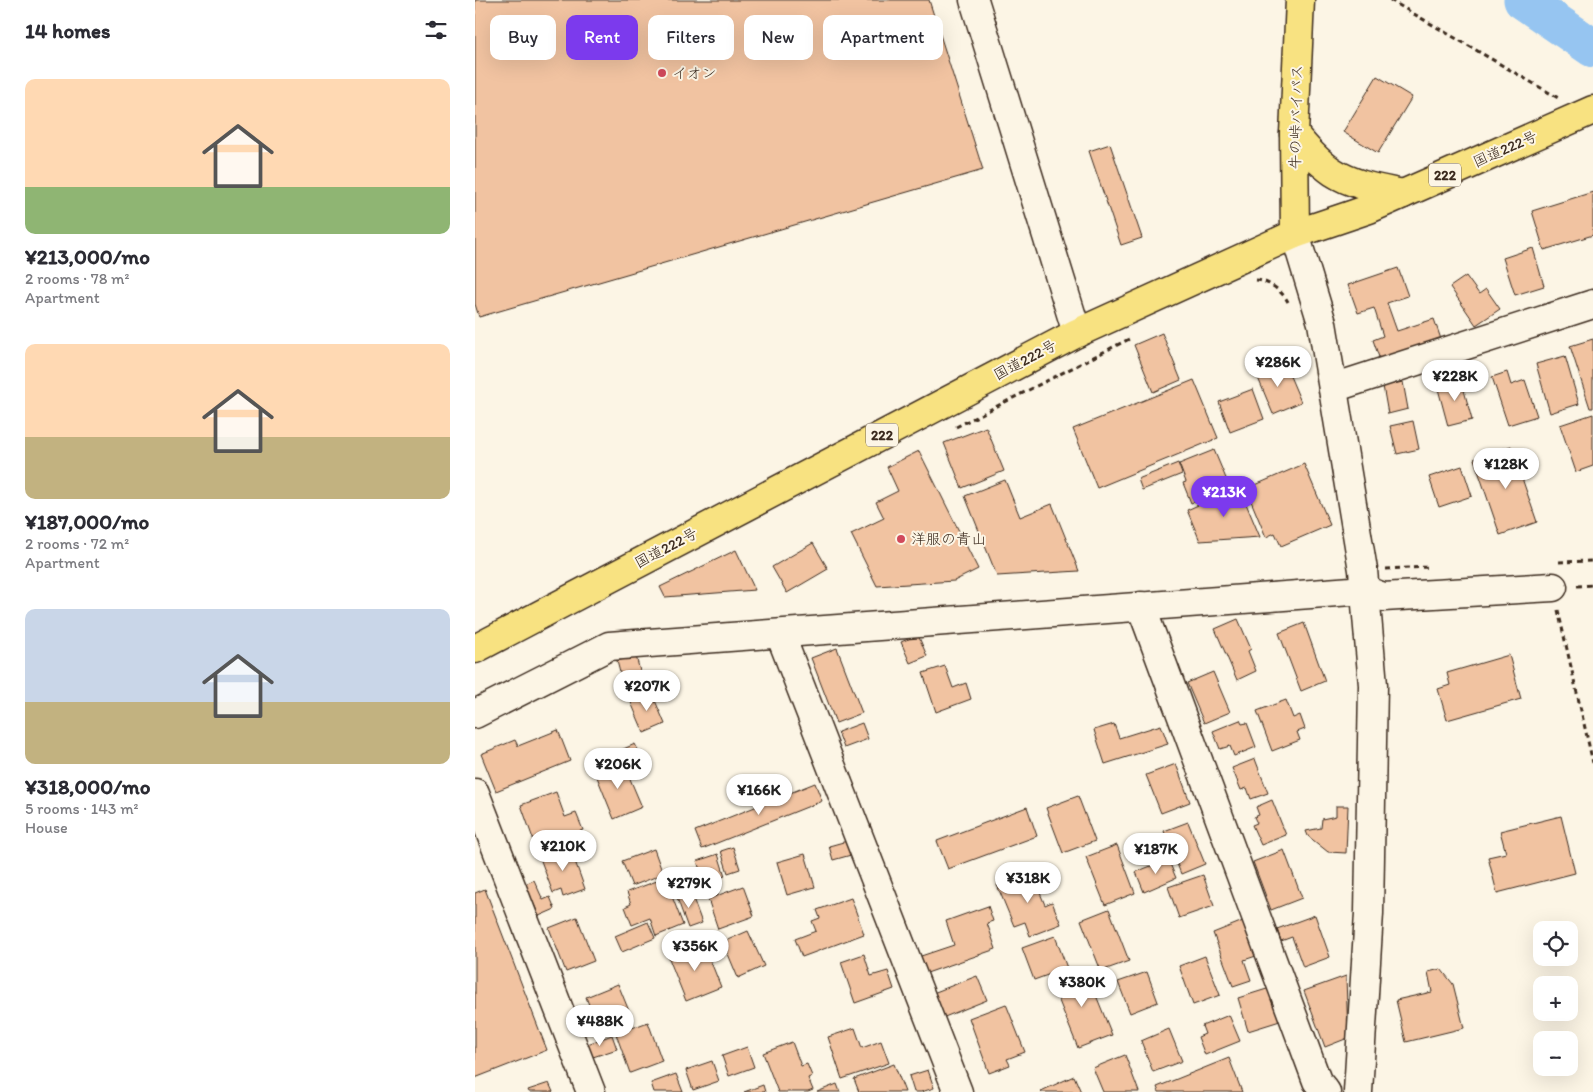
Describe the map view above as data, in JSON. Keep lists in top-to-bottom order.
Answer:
{
  "streets": {
    "highway": ["牛の峠バイパス", "国道222号", "222"]
  },
  "crossings": [
    ["牛の峠バイパス", "国道222号"]
  ],
  "places": ["イオン", "洋服の青山"],
  "page": {
    "heading": "14 homes",
    "chip": [
      "Buy",
      "Rent",
      "Filters",
      "New",
      "Apartment"
    ],
    "list": [
      {
        "name": "¥213,000/mo",
        "note": "2 rooms · 78 m² · Apartment"
      },
      {
        "name": "¥187,000/mo",
        "note": "2 rooms · 72 m² · Apartment"
      },
      {
        "name": "¥318,000/mo",
        "note": "5 rooms · 143 m² · House"
      }
    ],
    "price": [
      "¥286K",
      "¥228K",
      "¥128K",
      "¥213K",
      "¥207K",
      "¥206K",
      "¥166K",
      "¥210K",
      "¥187K",
      "¥318K",
      "¥279K",
      "¥356K",
      "¥380K",
      "¥488K"
    ],
    "map_buttons": ["+", "−"]
  }
}
